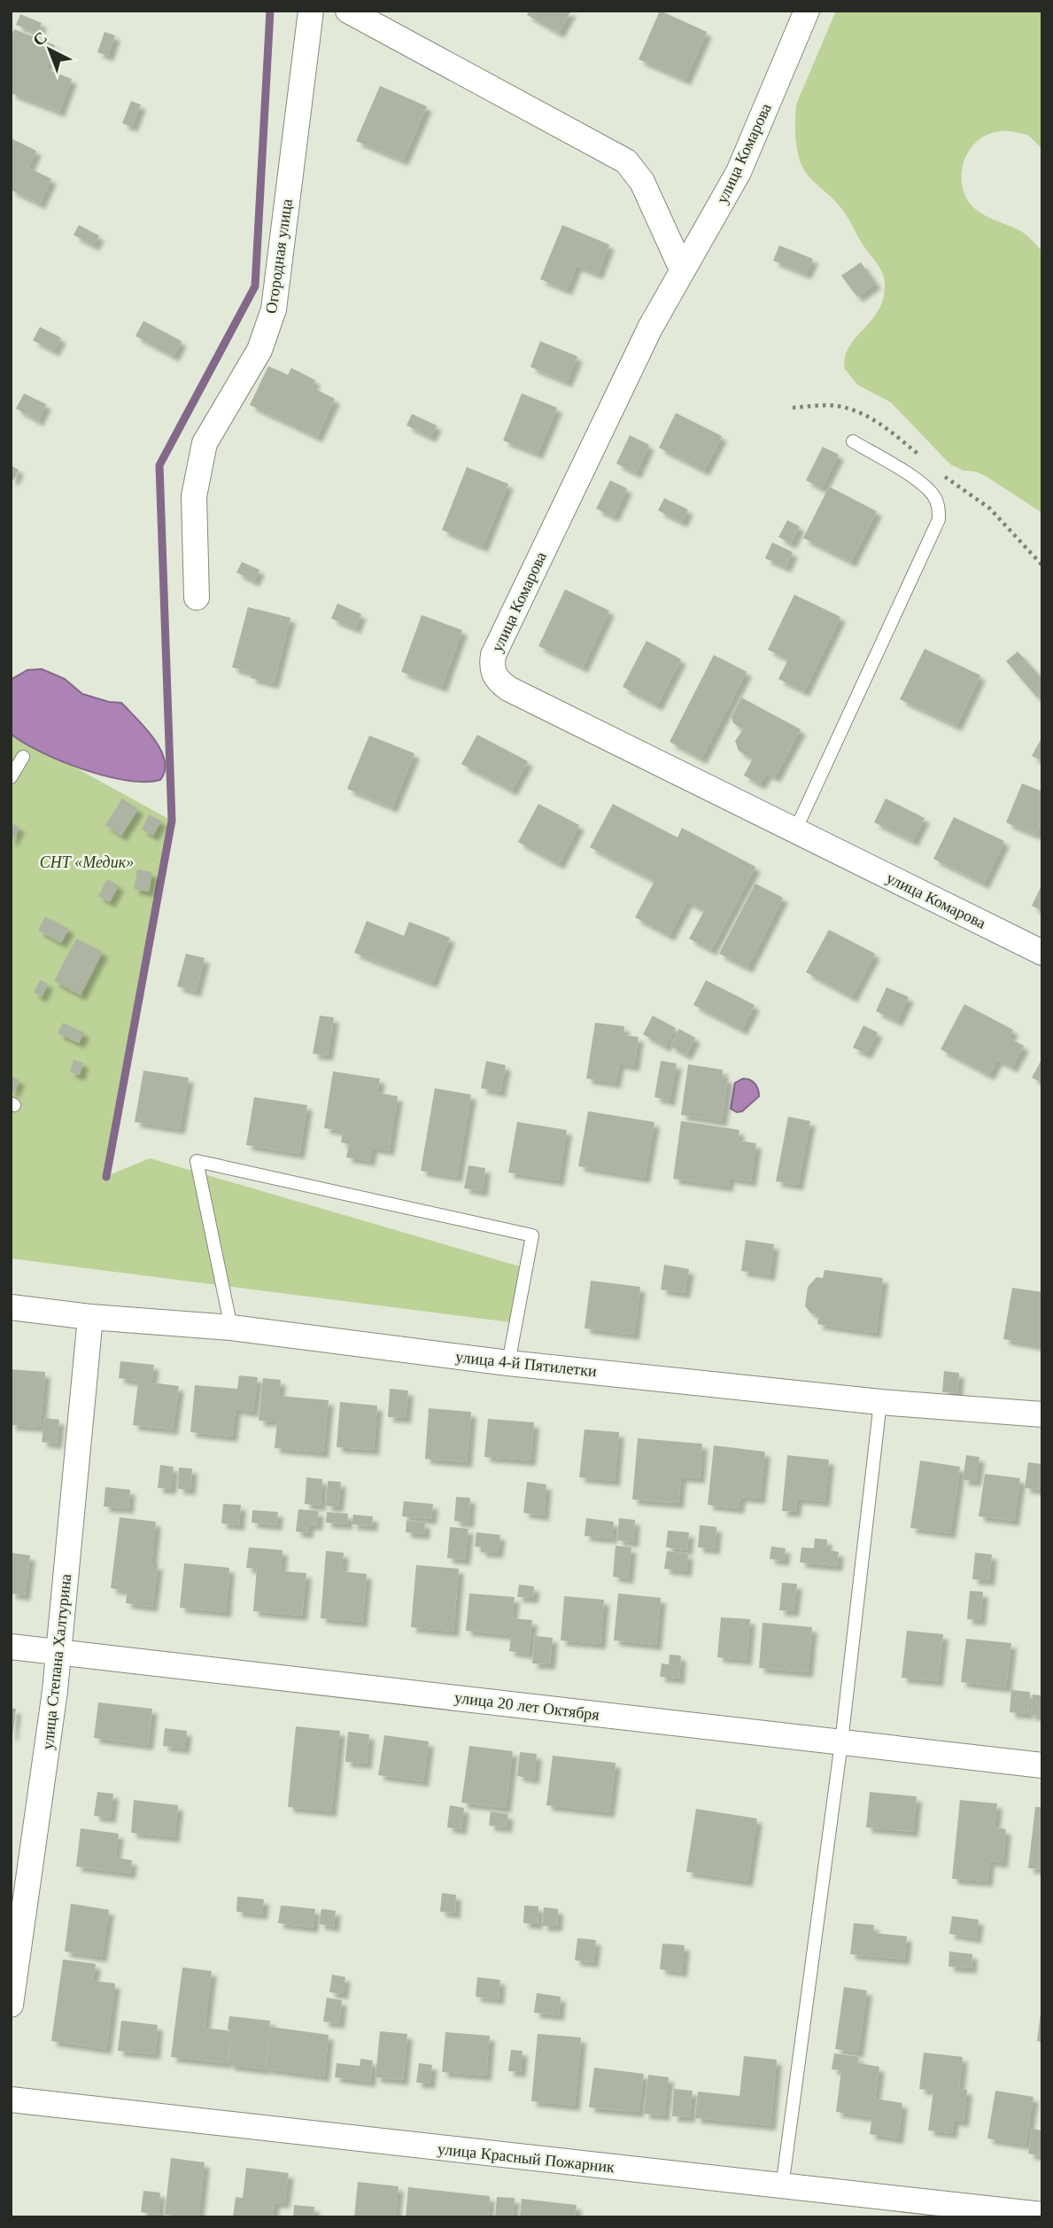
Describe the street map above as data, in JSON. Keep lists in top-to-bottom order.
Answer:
{
  "streets": {
    "street": [
      "улица Комарова",
      "Огородная улица",
      "улица 4-й Пятилетки",
      "улица Степана Халтурина",
      "улица 20 лет Октября",
      "улица Красный Пожарник"
    ]
  },
  "crossings": [
    ["улица 4-й Пятилетки", "улица Степана Халтурина"],
    ["улица Степана Халтурина", "улица 20 лет Октября"]
  ],
  "parks": ["СНТ «Медик»"],
  "north": "top left"
}
